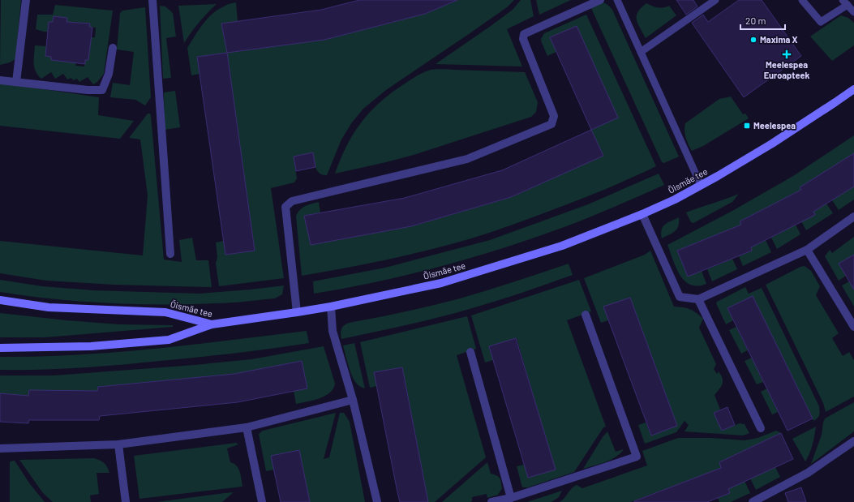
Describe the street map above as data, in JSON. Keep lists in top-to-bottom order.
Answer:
{
  "streets": {
    "main road": ["Õismäe tee"]
  },
  "places": {
    "other": ["Maxima X"],
    "health": ["Meelespea Euroapteek"],
    "transit": ["Meelespea"]
  },
  "scale_bar": "20 m"
}
